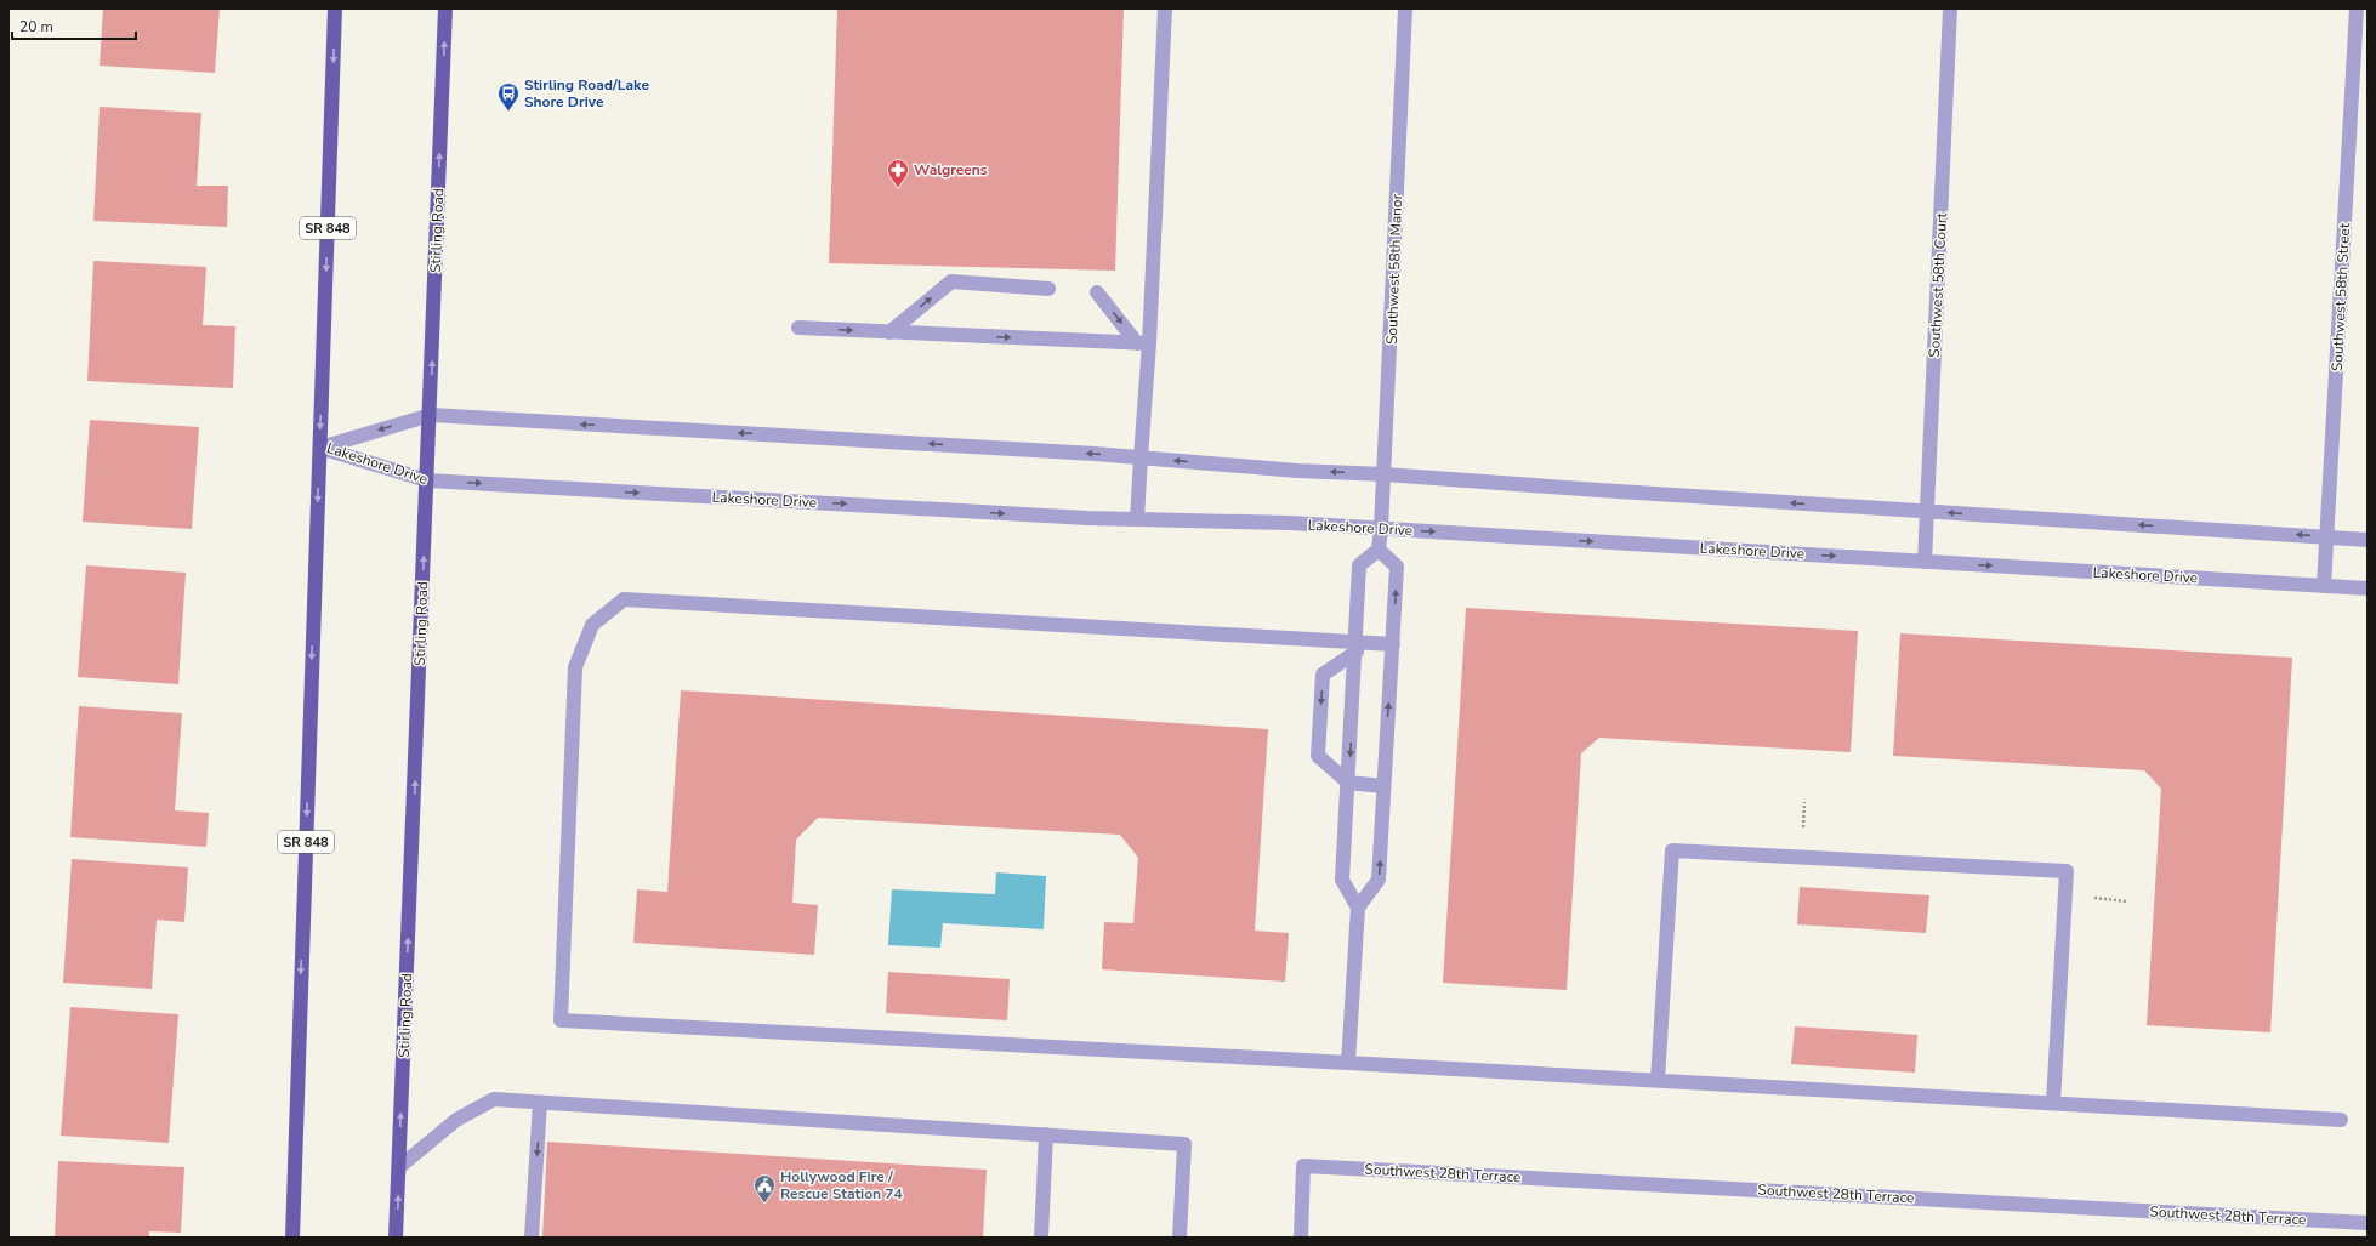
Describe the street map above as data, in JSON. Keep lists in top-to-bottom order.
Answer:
{
  "streets": {
    "main road": ["SR 848", "Stirling Road"],
    "street": [
      "Southwest 58th Manor",
      "Southwest 58th Court",
      "Southwest 58th Street",
      "Lakeshore Drive",
      "Southwest 28th Terrace"
    ]
  },
  "crossings": [
    ["SR 848", "Lakeshore Drive"],
    ["Stirling Road", "Lakeshore Drive"],
    ["Southwest 58th Manor", "Lakeshore Drive"],
    ["Southwest 58th Court", "Lakeshore Drive"],
    ["Southwest 58th Street", "Lakeshore Drive"]
  ],
  "places": {
    "bus stop": ["Stirling Road/Lake Shore Drive"],
    "pharmacy": ["Walgreens"],
    "public building": ["Hollywood Fire / Rescue Station 74"]
  },
  "scale_bar": "20 m"
}
